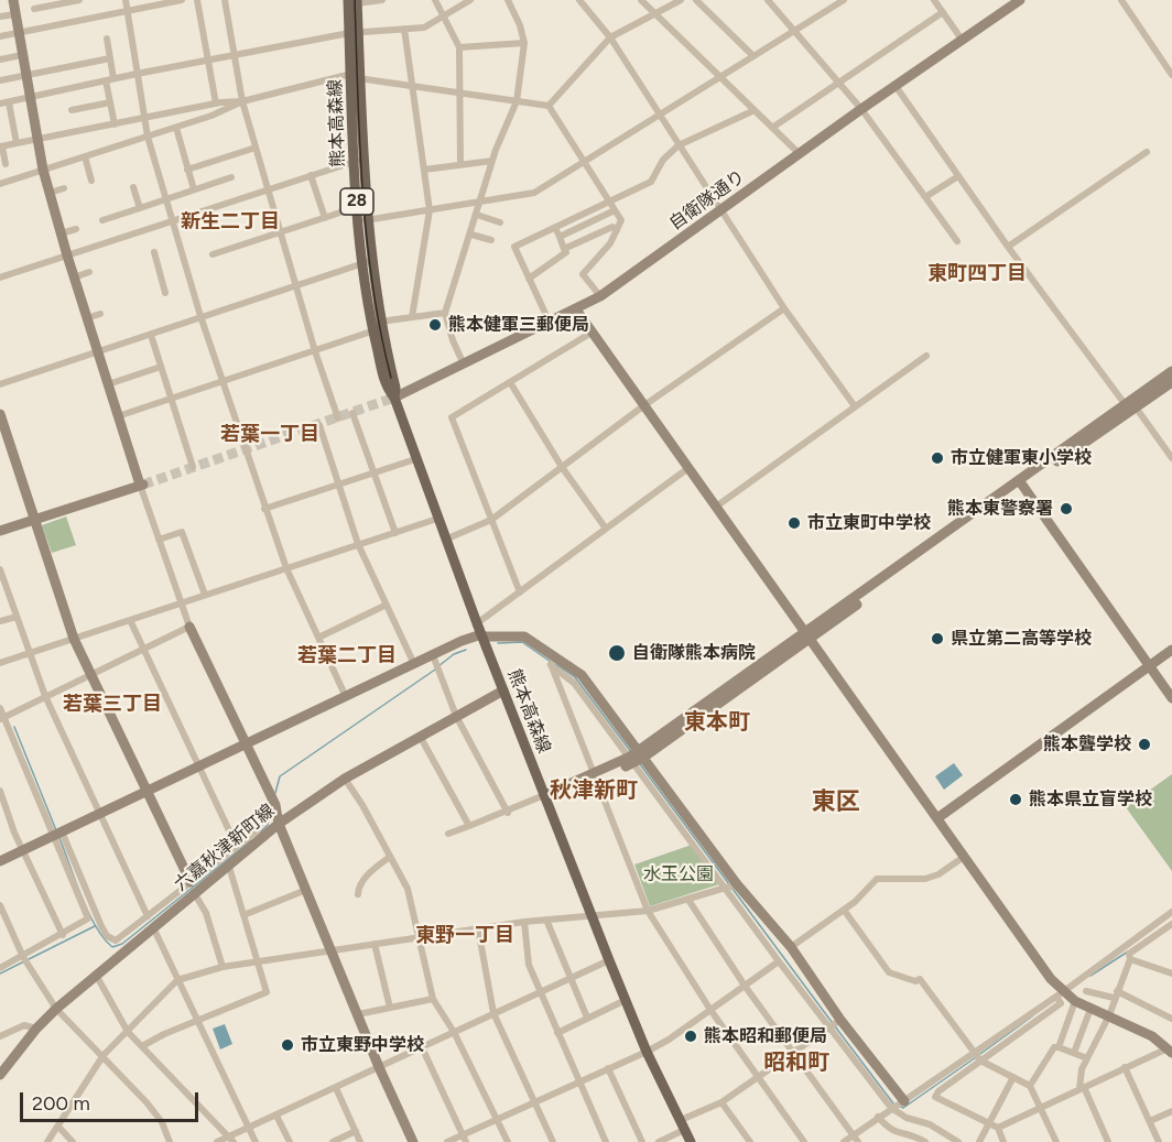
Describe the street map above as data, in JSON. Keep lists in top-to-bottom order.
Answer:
{
  "streets": {
    "main road": ["熊本高森線", "28"],
    "street": ["自衛隊通り", "六嘉秋津新町線"]
  },
  "crossings": [
    ["熊本高森線", "自衛隊通り"],
    ["熊本高森線", "六嘉秋津新町線"]
  ],
  "districts": [
    "新生二丁目",
    "東町四丁目",
    "若葉一丁目",
    "若葉二丁目",
    "若葉三丁目",
    "東本町",
    "秋津新町",
    "東区",
    "東野一丁目",
    "昭和町"
  ],
  "parks": ["水玉公園"],
  "places": [
    "熊本健軍三郵便局",
    "市立健軍東小学校",
    "熊本東警察署",
    "市立東町中学校",
    "県立第二高等学校",
    "自衛隊熊本病院",
    "熊本聾学校",
    "熊本県立盲学校",
    "熊本昭和郵便局",
    "市立東野中学校"
  ],
  "scale_bar": "200 m"
}
